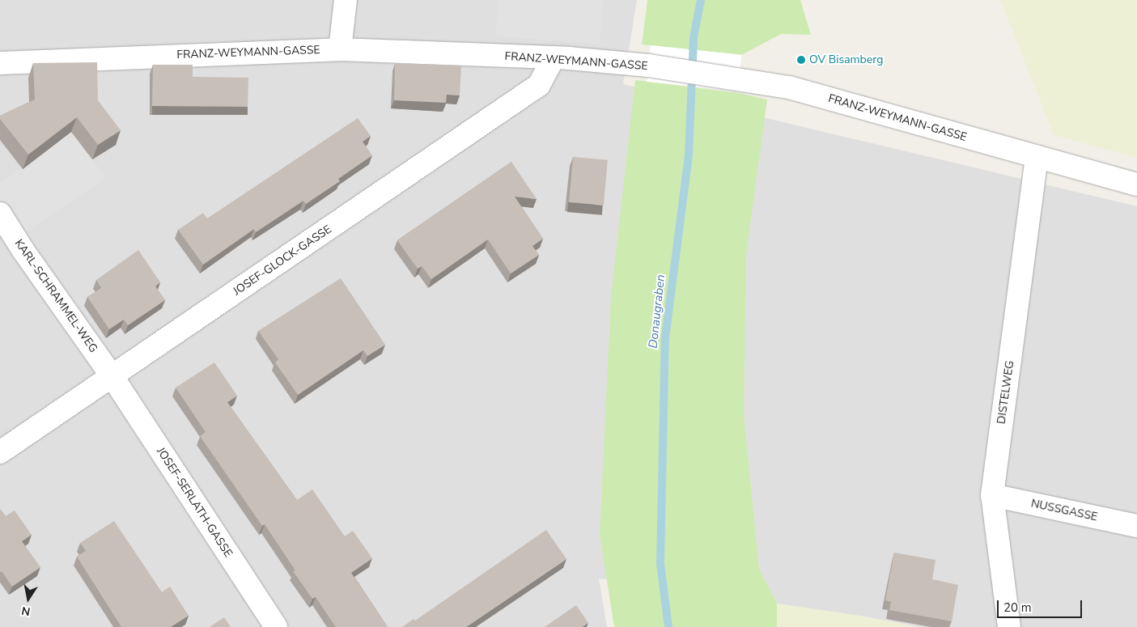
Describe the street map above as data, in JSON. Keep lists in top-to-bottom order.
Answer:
{
  "streets": {
    "street": [
      "FRANZ-WEYMANN-GASSE",
      "JOSEF-GLOCK-GASSE",
      "KARL-SCHRAMMEL-WEG",
      "DISTELWEG",
      "JOSEF-SERLATH-GASSE",
      "NUSSGASSE"
    ]
  },
  "crossings": [
    ["FRANZ-WEYMANN-GASSE", "JOSEF-GLOCK-GASSE"],
    ["FRANZ-WEYMANN-GASSE", "DISTELWEG"],
    ["JOSEF-GLOCK-GASSE", "KARL-SCHRAMMEL-WEG"],
    ["JOSEF-GLOCK-GASSE", "JOSEF-SERLATH-GASSE"],
    ["KARL-SCHRAMMEL-WEG", "JOSEF-SERLATH-GASSE"],
    ["DISTELWEG", "NUSSGASSE"]
  ],
  "water": ["Donaugraben"],
  "places": ["OV Bisamberg"],
  "scale_bar": "20 m",
  "north": "bottom"
}
